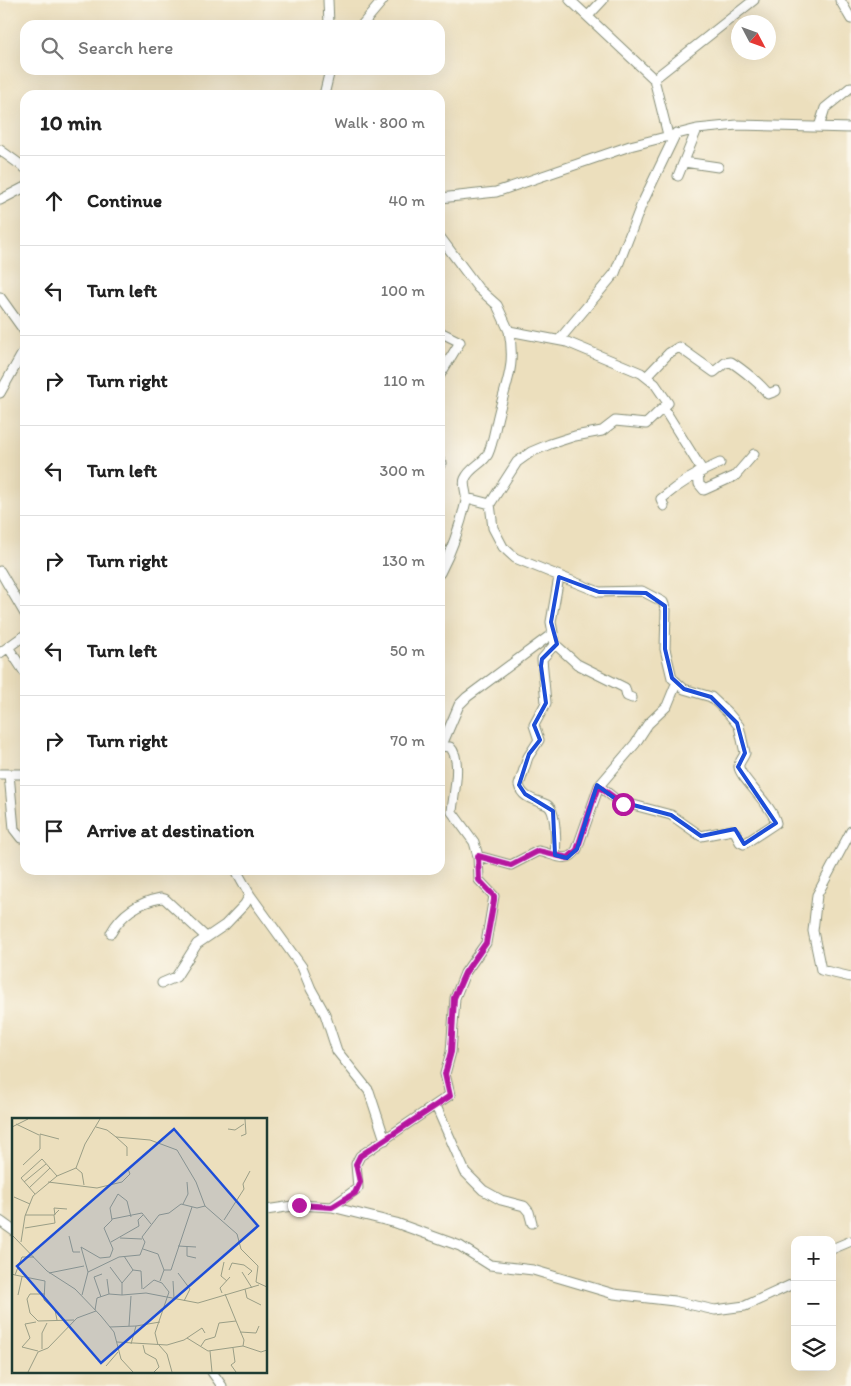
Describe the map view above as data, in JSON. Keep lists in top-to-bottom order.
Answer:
{
  "north": "bottom right",
  "page": {
    "search": "Search here",
    "heading": ["10 min", "Walk · 800 m"],
    "list": [
      ["Continue", "40 m"],
      ["Turn left", "100 m"],
      ["Turn right", "110 m"],
      ["Turn left", "300 m"],
      ["Turn right", "130 m"],
      ["Turn left", "50 m"],
      ["Turn right", "70 m"],
      "Arrive at destination"
    ],
    "map_buttons": ["+", "−"]
  }
}
